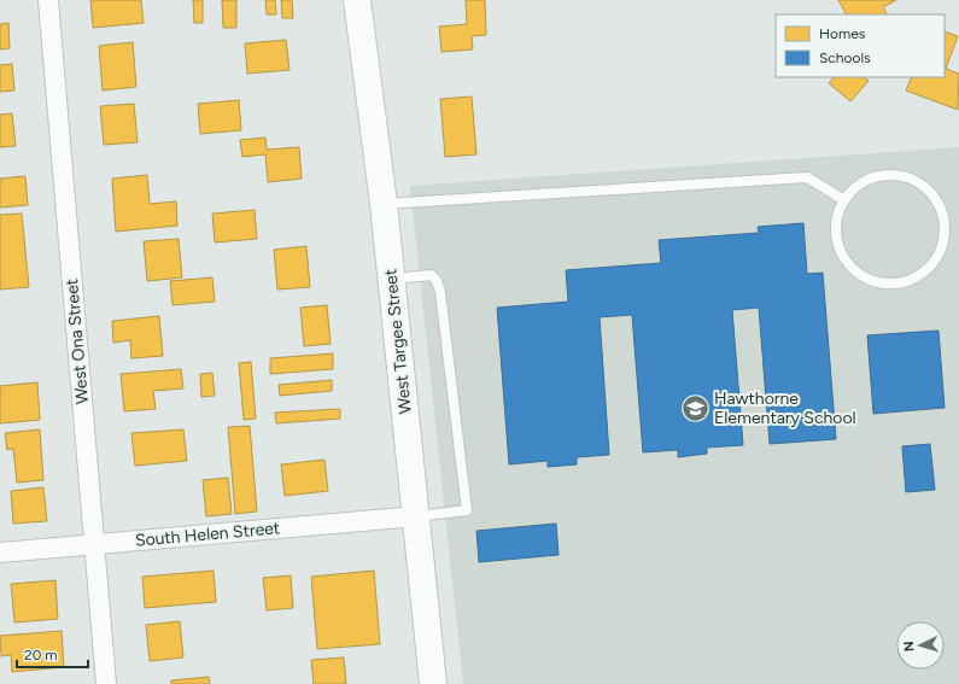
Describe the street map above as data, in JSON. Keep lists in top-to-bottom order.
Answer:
{
  "streets": {
    "street": ["West Ona Street", "West Targee Street", "South Helen Street"]
  },
  "crossings": [
    ["West Ona Street", "South Helen Street"],
    ["West Targee Street", "South Helen Street"]
  ],
  "places": {
    "school or university": ["Hawthorne Elementary School"]
  },
  "legend": ["Homes", "Schools"],
  "scale_bar": "20 m",
  "north": "left"
}
